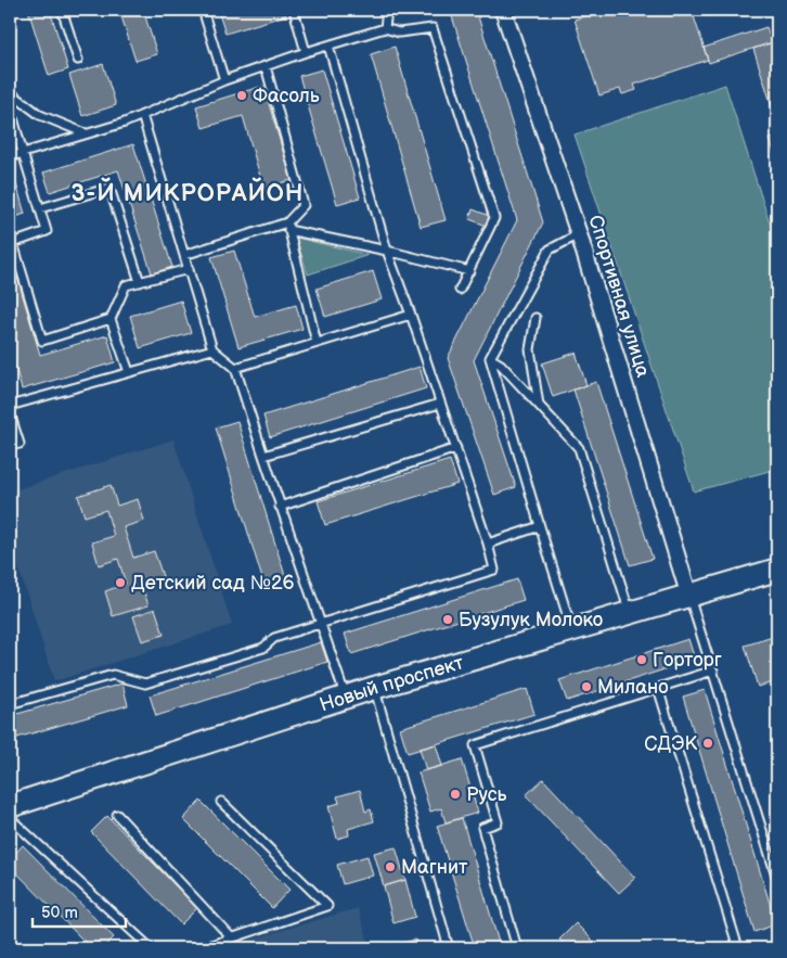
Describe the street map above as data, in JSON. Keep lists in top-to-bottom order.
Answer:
{
  "streets": {
    "street": ["Спортивная улица", "Новый проспект"]
  },
  "crossings": [
    ["Спортивная улица", "Новый проспект"]
  ],
  "districts": ["3-Й МИКРОРАЙОН"],
  "places": [
    "Фасоль",
    "Детский сад №26",
    "Бузулук Молоко",
    "Горторг",
    "Милано",
    "СДЭК",
    "Русь",
    "Магнит"
  ],
  "scale_bar": "50 m"
}
